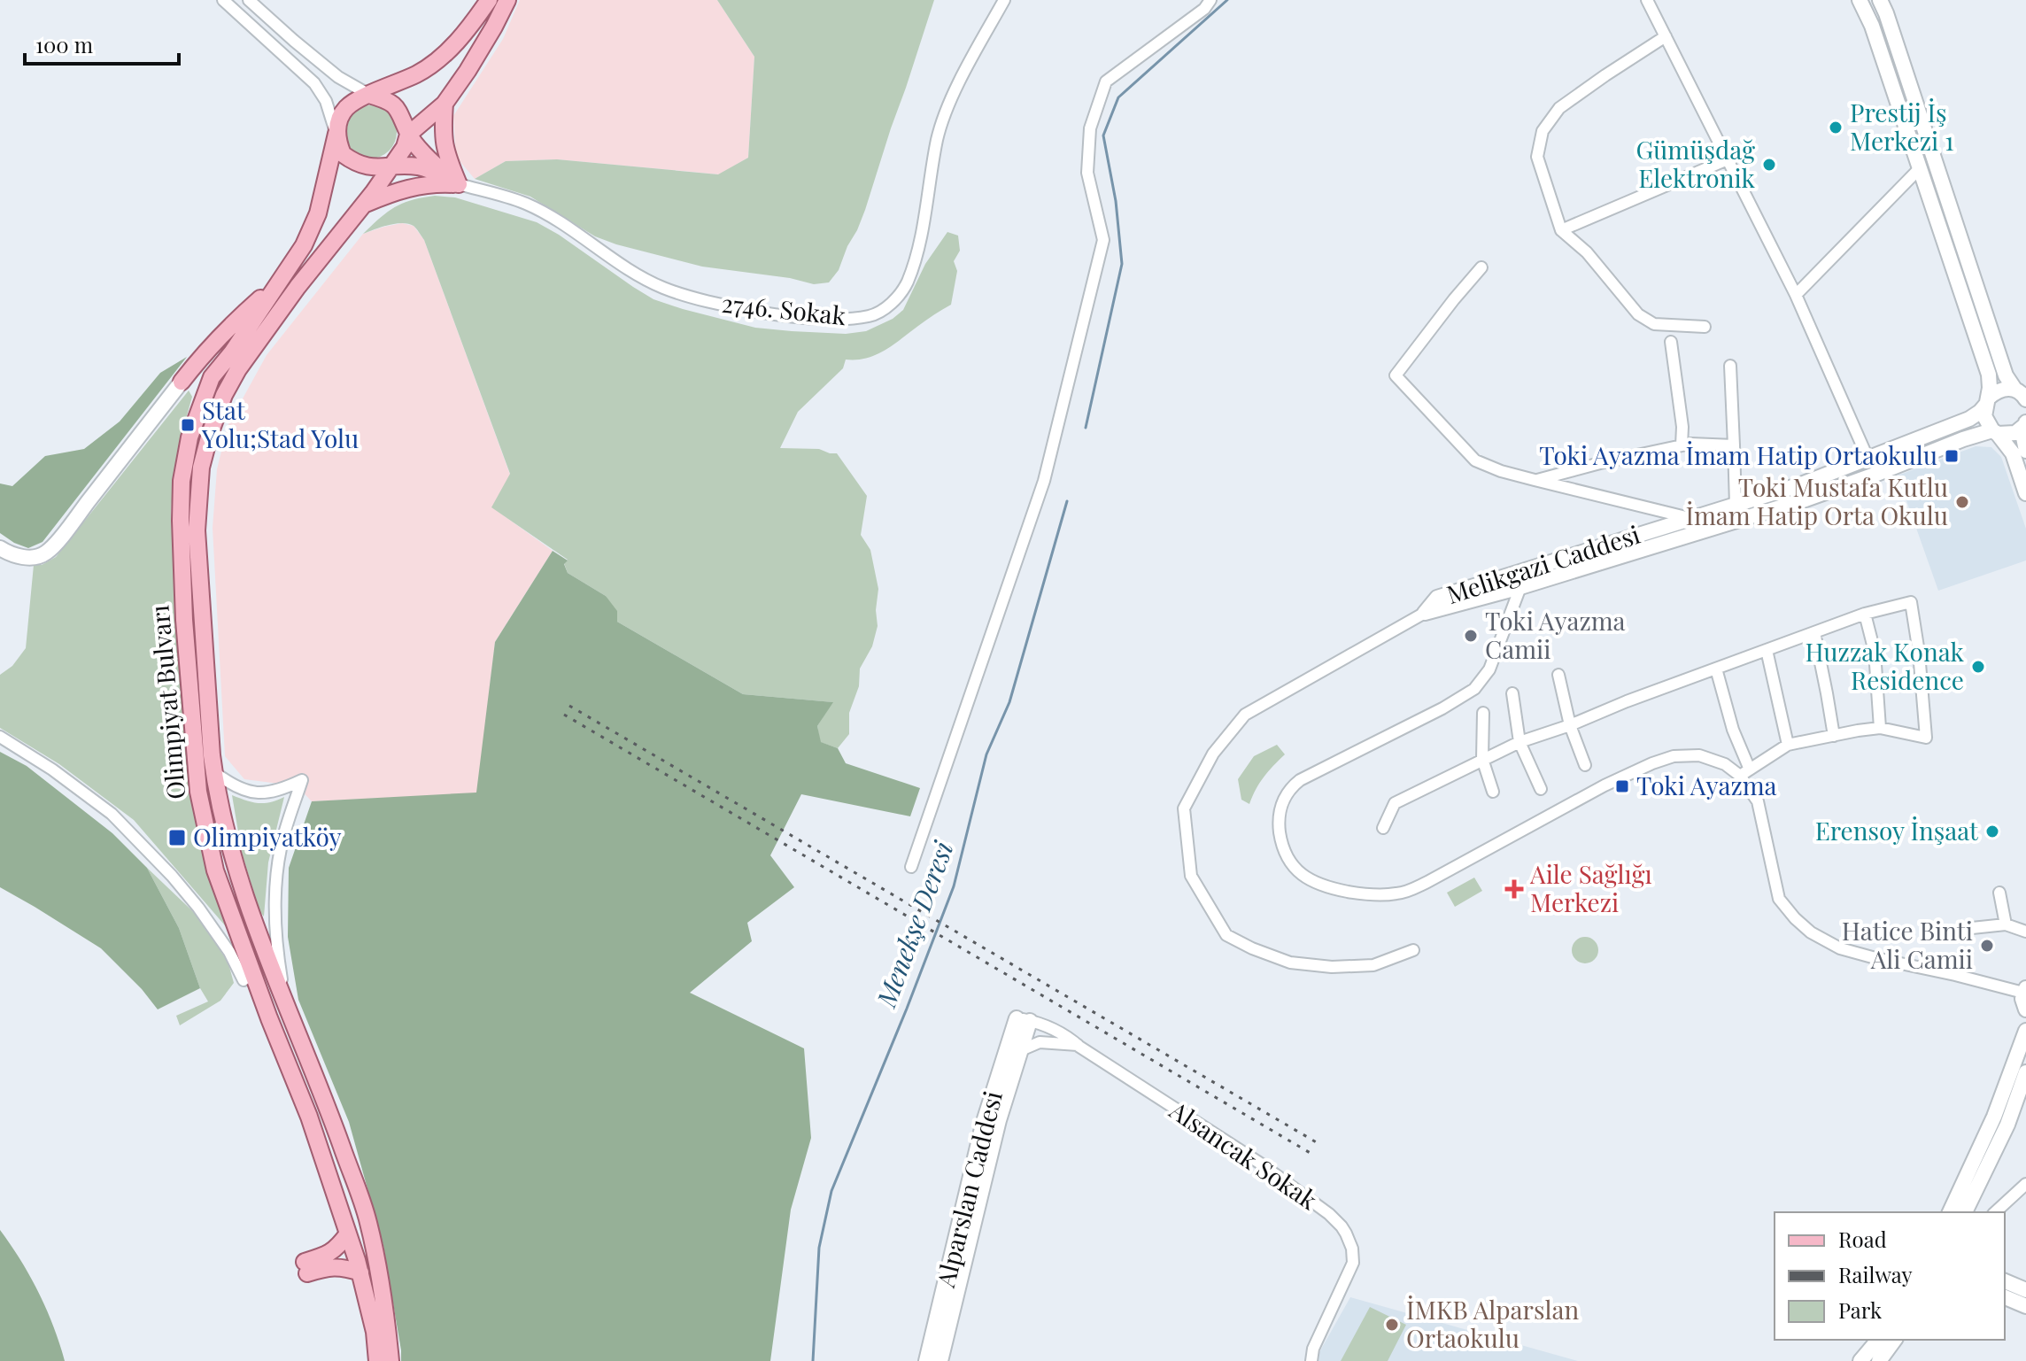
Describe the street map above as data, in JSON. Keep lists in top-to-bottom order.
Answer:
{
  "streets": {
    "main road": ["Olimpiyat Bulvarı"],
    "street": [
      "2746. Sokak",
      "Melikgazi Caddesi",
      "Alsancak Sokak",
      "Alparslan Caddesi"
    ]
  },
  "crossings": [
    ["Alsancak Sokak", "Alparslan Caddesi"]
  ],
  "water": ["Menekşe Deresi"],
  "places": {
    "other": [
      "Prestij İş Merkezi 1",
      "Gümüşdağ Elektronik",
      "Toki Mustafa Kutlu İmam Hatip Orta Okulu",
      "Toki Ayazma Camii",
      "Huzzak Konak Residence",
      "Erensoy İnşaat",
      "Hatice Binti Ali Camii",
      "İMKB Alparslan Ortaokulu"
    ],
    "transit": [
      "Stat Yolu;Stad Yolu",
      "Toki Ayazma İmam Hatip Ortaokulu",
      "Toki Ayazma",
      "Olimpiyatköy"
    ],
    "health": ["Aile Sağlığı Merkezi"]
  },
  "legend": ["Road", "Railway", "Park"],
  "scale_bar": "100 m"
}
